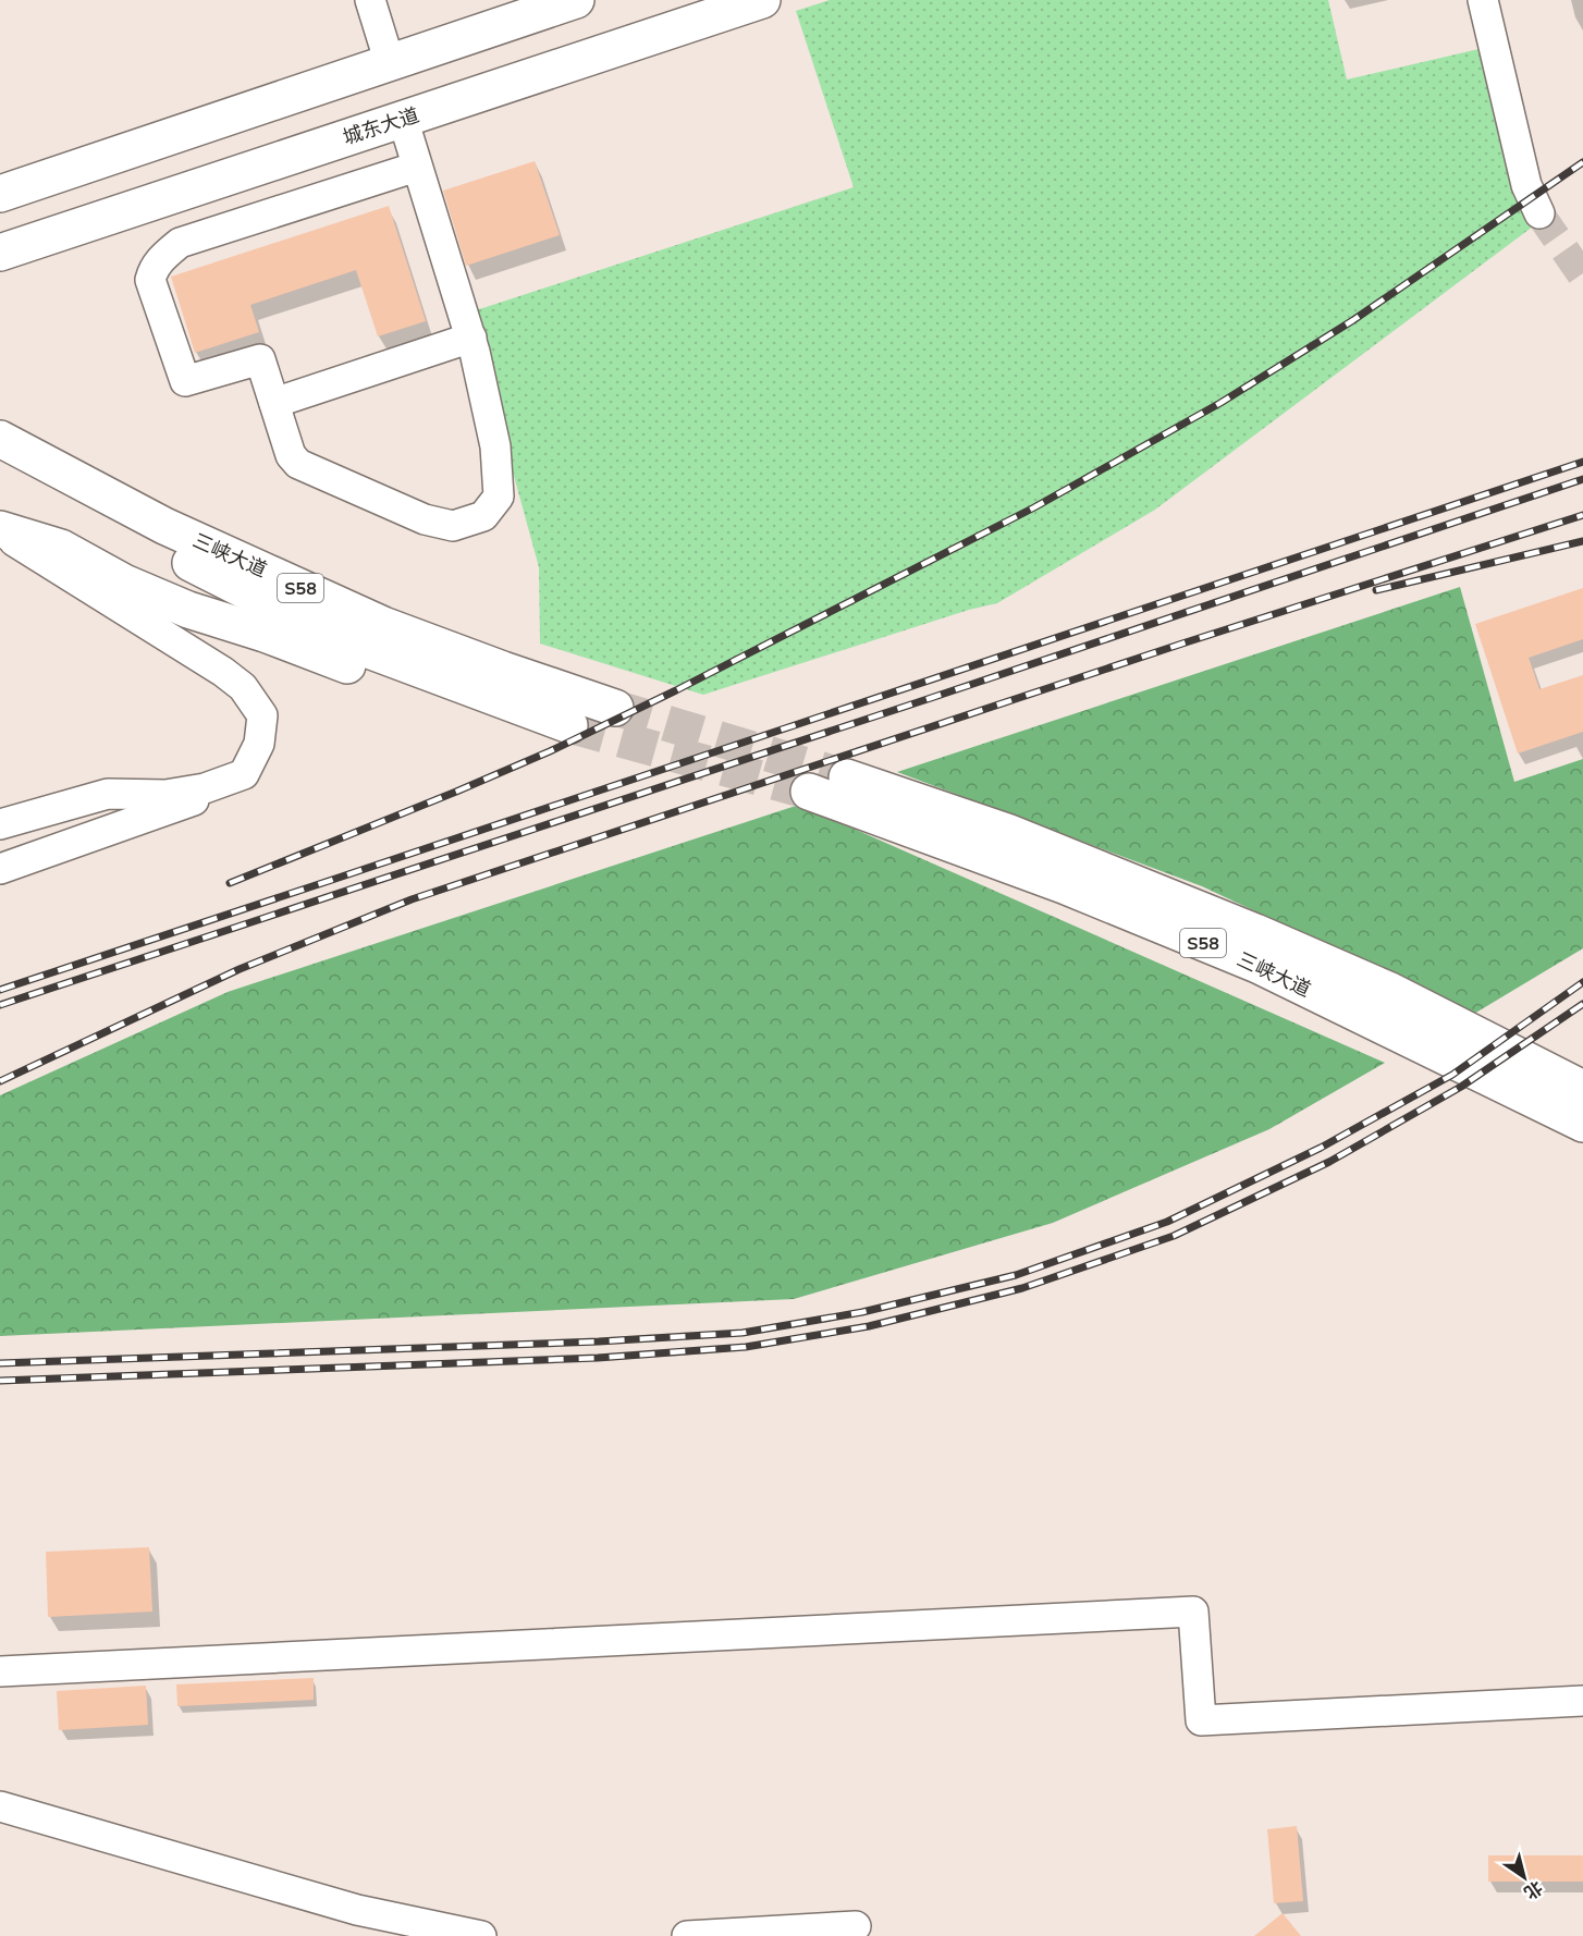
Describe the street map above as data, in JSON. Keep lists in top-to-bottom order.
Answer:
{
  "streets": {
    "main road": ["城东大道", "三峡大道", "S58"]
  },
  "north": "bottom right"
}
